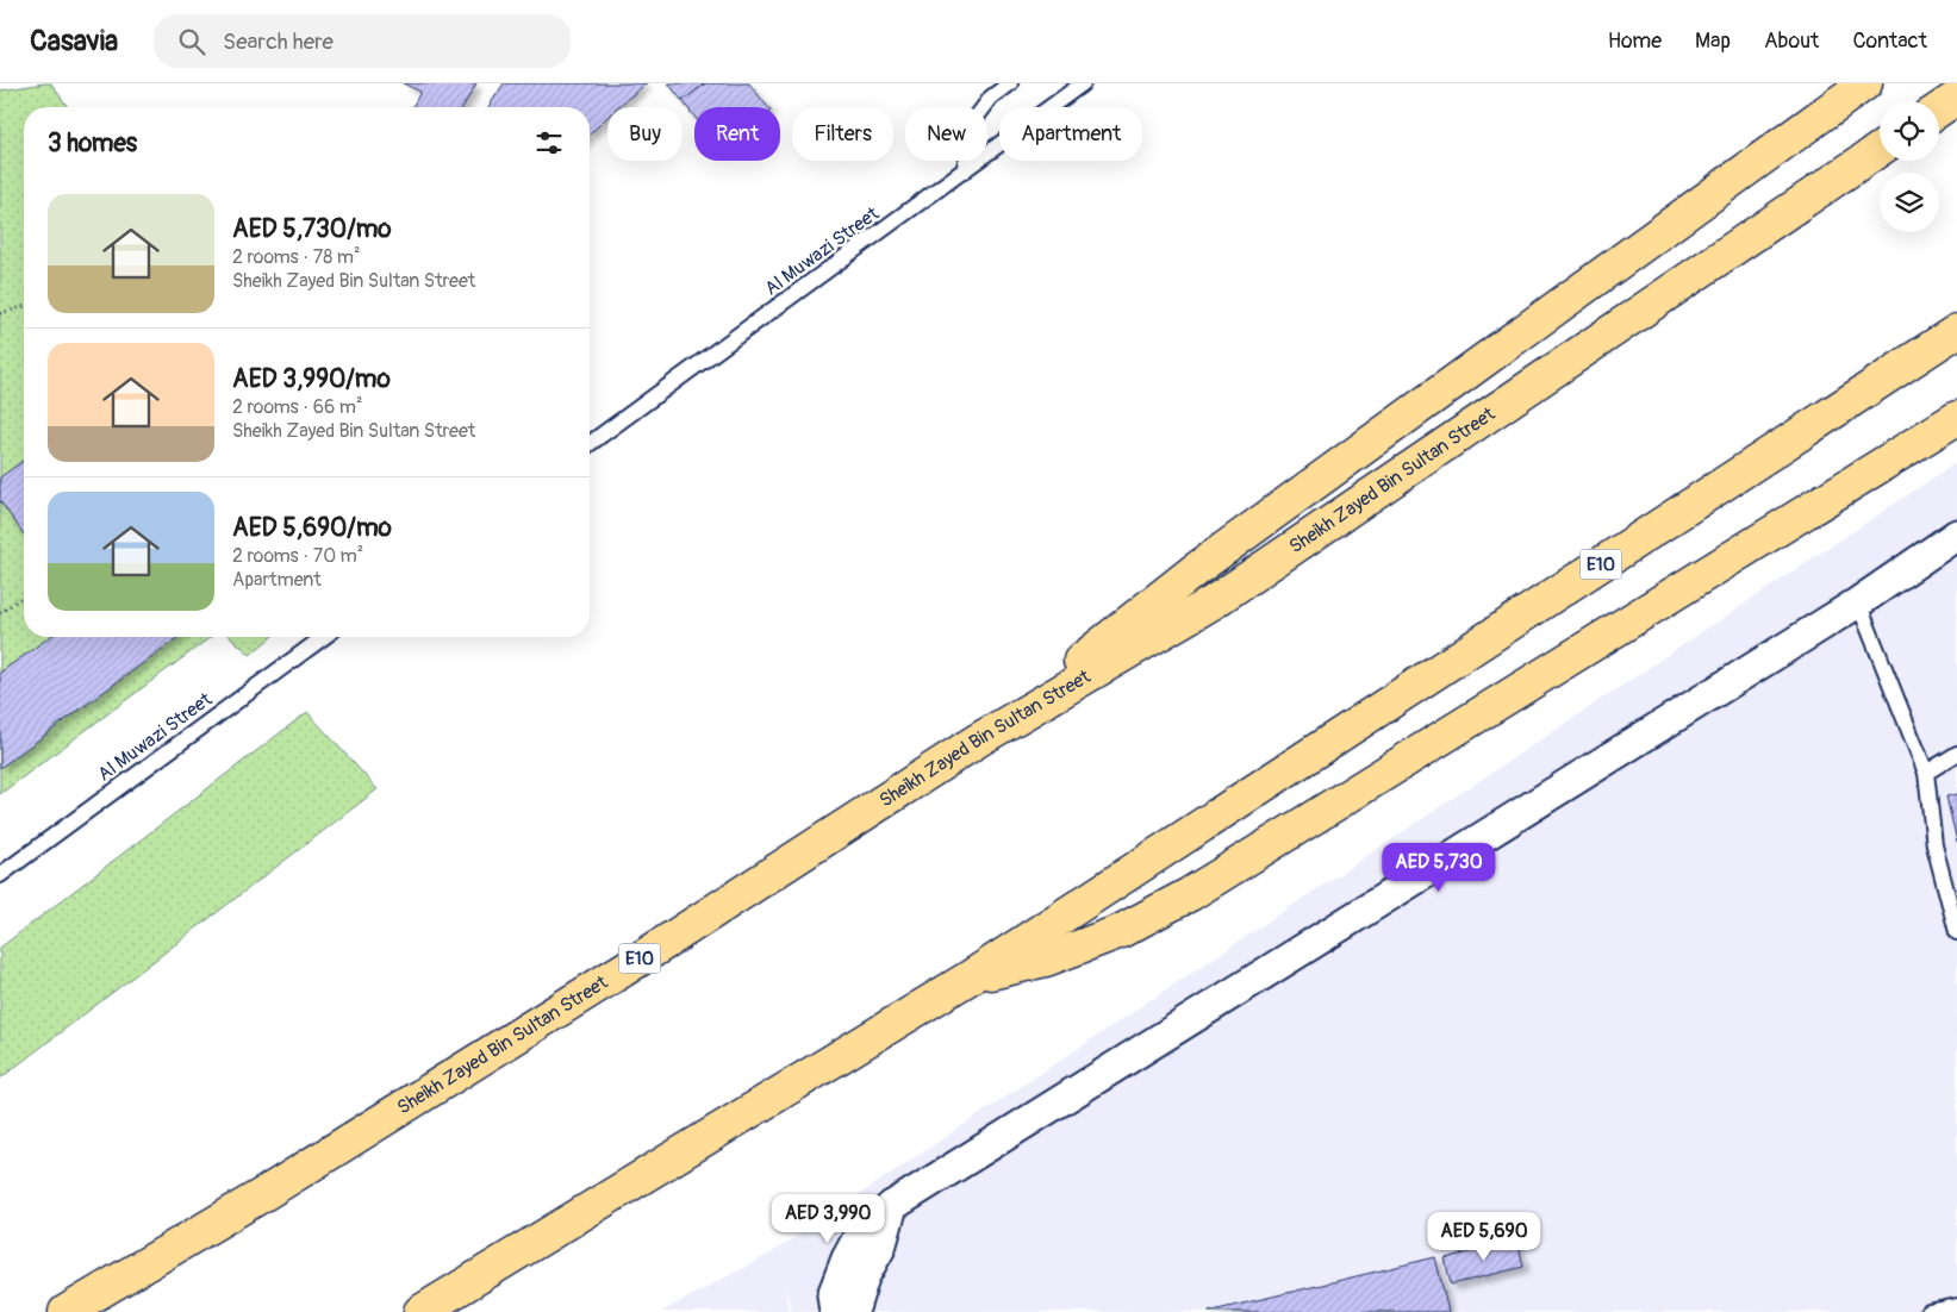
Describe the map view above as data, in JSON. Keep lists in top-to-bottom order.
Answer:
{
  "streets": {
    "highway": ["Sheikh Zayed Bin Sultan Street", "E10"],
    "lane": ["Al Muwazi Street"]
  },
  "page": {
    "header": "Casavia",
    "search": "Search here",
    "nav": [
      "Home",
      "Map",
      "About",
      "Contact"
    ],
    "chip": [
      "Buy",
      "Rent",
      "Filters",
      "New",
      "Apartment"
    ],
    "heading": "3 homes",
    "list": [
      {
        "name": "AED 5,730/mo",
        "note": "2 rooms · 78 m² · Sheikh Zayed Bin Sultan Street"
      },
      {
        "name": "AED 3,990/mo",
        "note": "2 rooms · 66 m² · Sheikh Zayed Bin Sultan Street"
      },
      {
        "name": "AED 5,690/mo",
        "note": "2 rooms · 70 m² · Apartment"
      }
    ],
    "price": ["AED 5,730", "AED 3,990", "AED 5,690"]
  }
}
